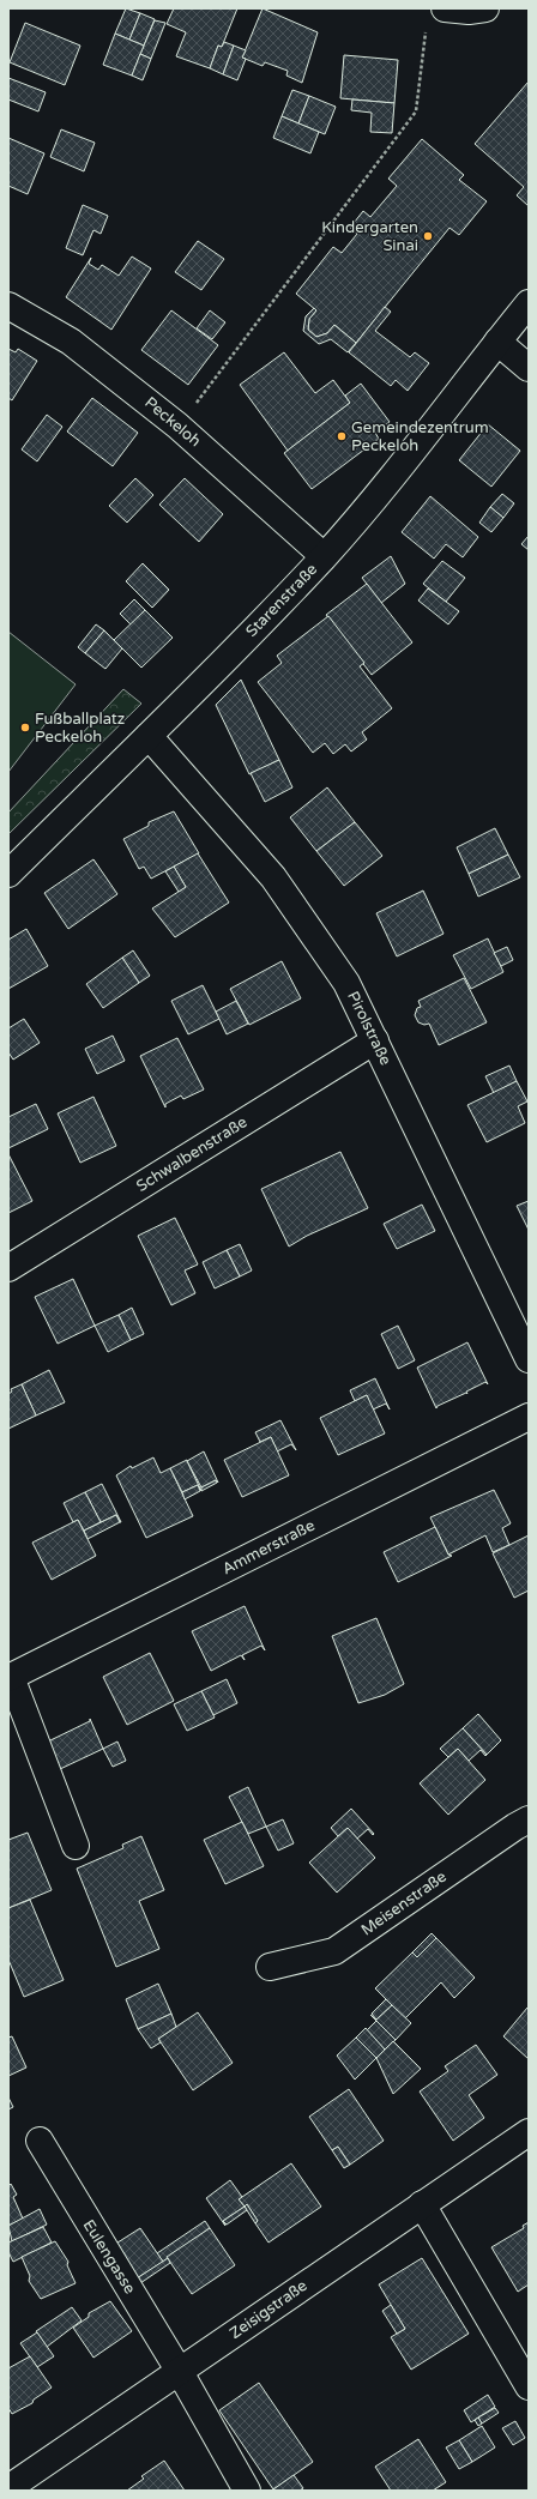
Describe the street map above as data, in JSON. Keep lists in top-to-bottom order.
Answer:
{
  "streets": {
    "street": [
      "Peckeloh",
      "Starenstraße",
      "Pirolstraße",
      "Schwalbenstraße",
      "Ammerstraße",
      "Meisenstraße",
      "Eulengasse",
      "Zeisigstraße"
    ]
  },
  "crossings": [
    ["Peckeloh", "Starenstraße"],
    ["Starenstraße", "Pirolstraße"],
    ["Pirolstraße", "Schwalbenstraße"],
    ["Eulengasse", "Zeisigstraße"]
  ],
  "places": ["Kindergarten Sinai", "Gemeindezentrum Peckeloh", "Fußballplatz Peckeloh"]
}
